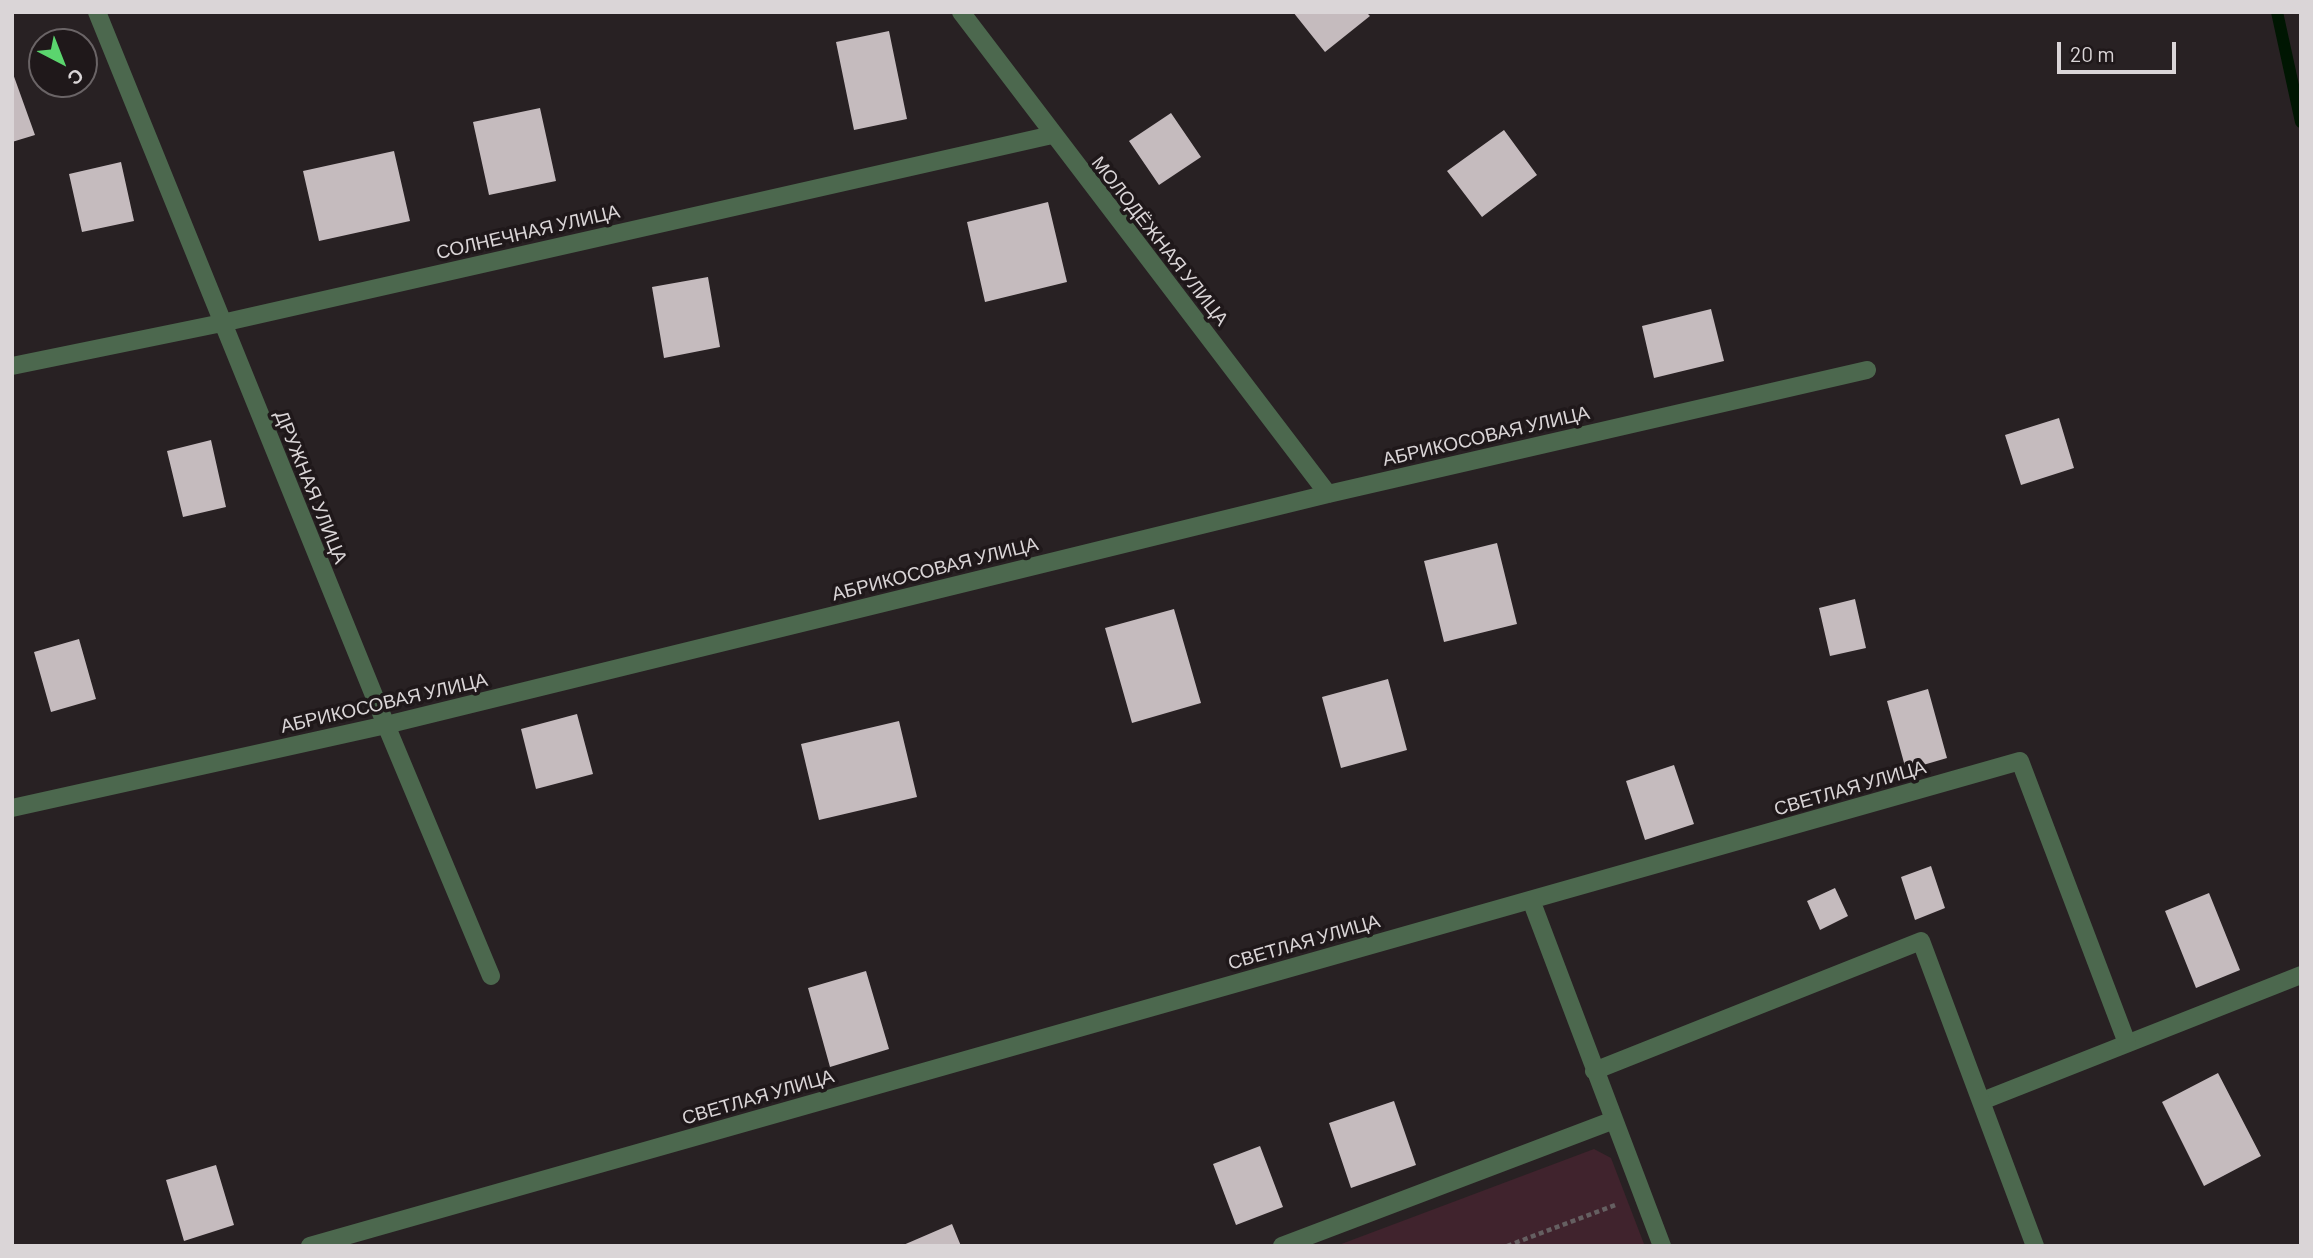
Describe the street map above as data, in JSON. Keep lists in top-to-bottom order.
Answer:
{
  "streets": {
    "street": [
      "СОЛНЕЧНАЯ УЛИЦА",
      "МОЛОДЁЖНАЯ УЛИЦА",
      "АБРИКОСОВАЯ УЛИЦА",
      "ДРУЖНАЯ УЛИЦА",
      "СВЕТЛАЯ УЛИЦА"
    ]
  },
  "crossings": [
    ["СОЛНЕЧНАЯ УЛИЦА", "МОЛОДЁЖНАЯ УЛИЦА"],
    ["СОЛНЕЧНАЯ УЛИЦА", "ДРУЖНАЯ УЛИЦА"],
    ["МОЛОДЁЖНАЯ УЛИЦА", "АБРИКОСОВАЯ УЛИЦА"],
    ["АБРИКОСОВАЯ УЛИЦА", "ДРУЖНАЯ УЛИЦА"]
  ],
  "scale_bar": "20 m",
  "north": "bottom right"
}
